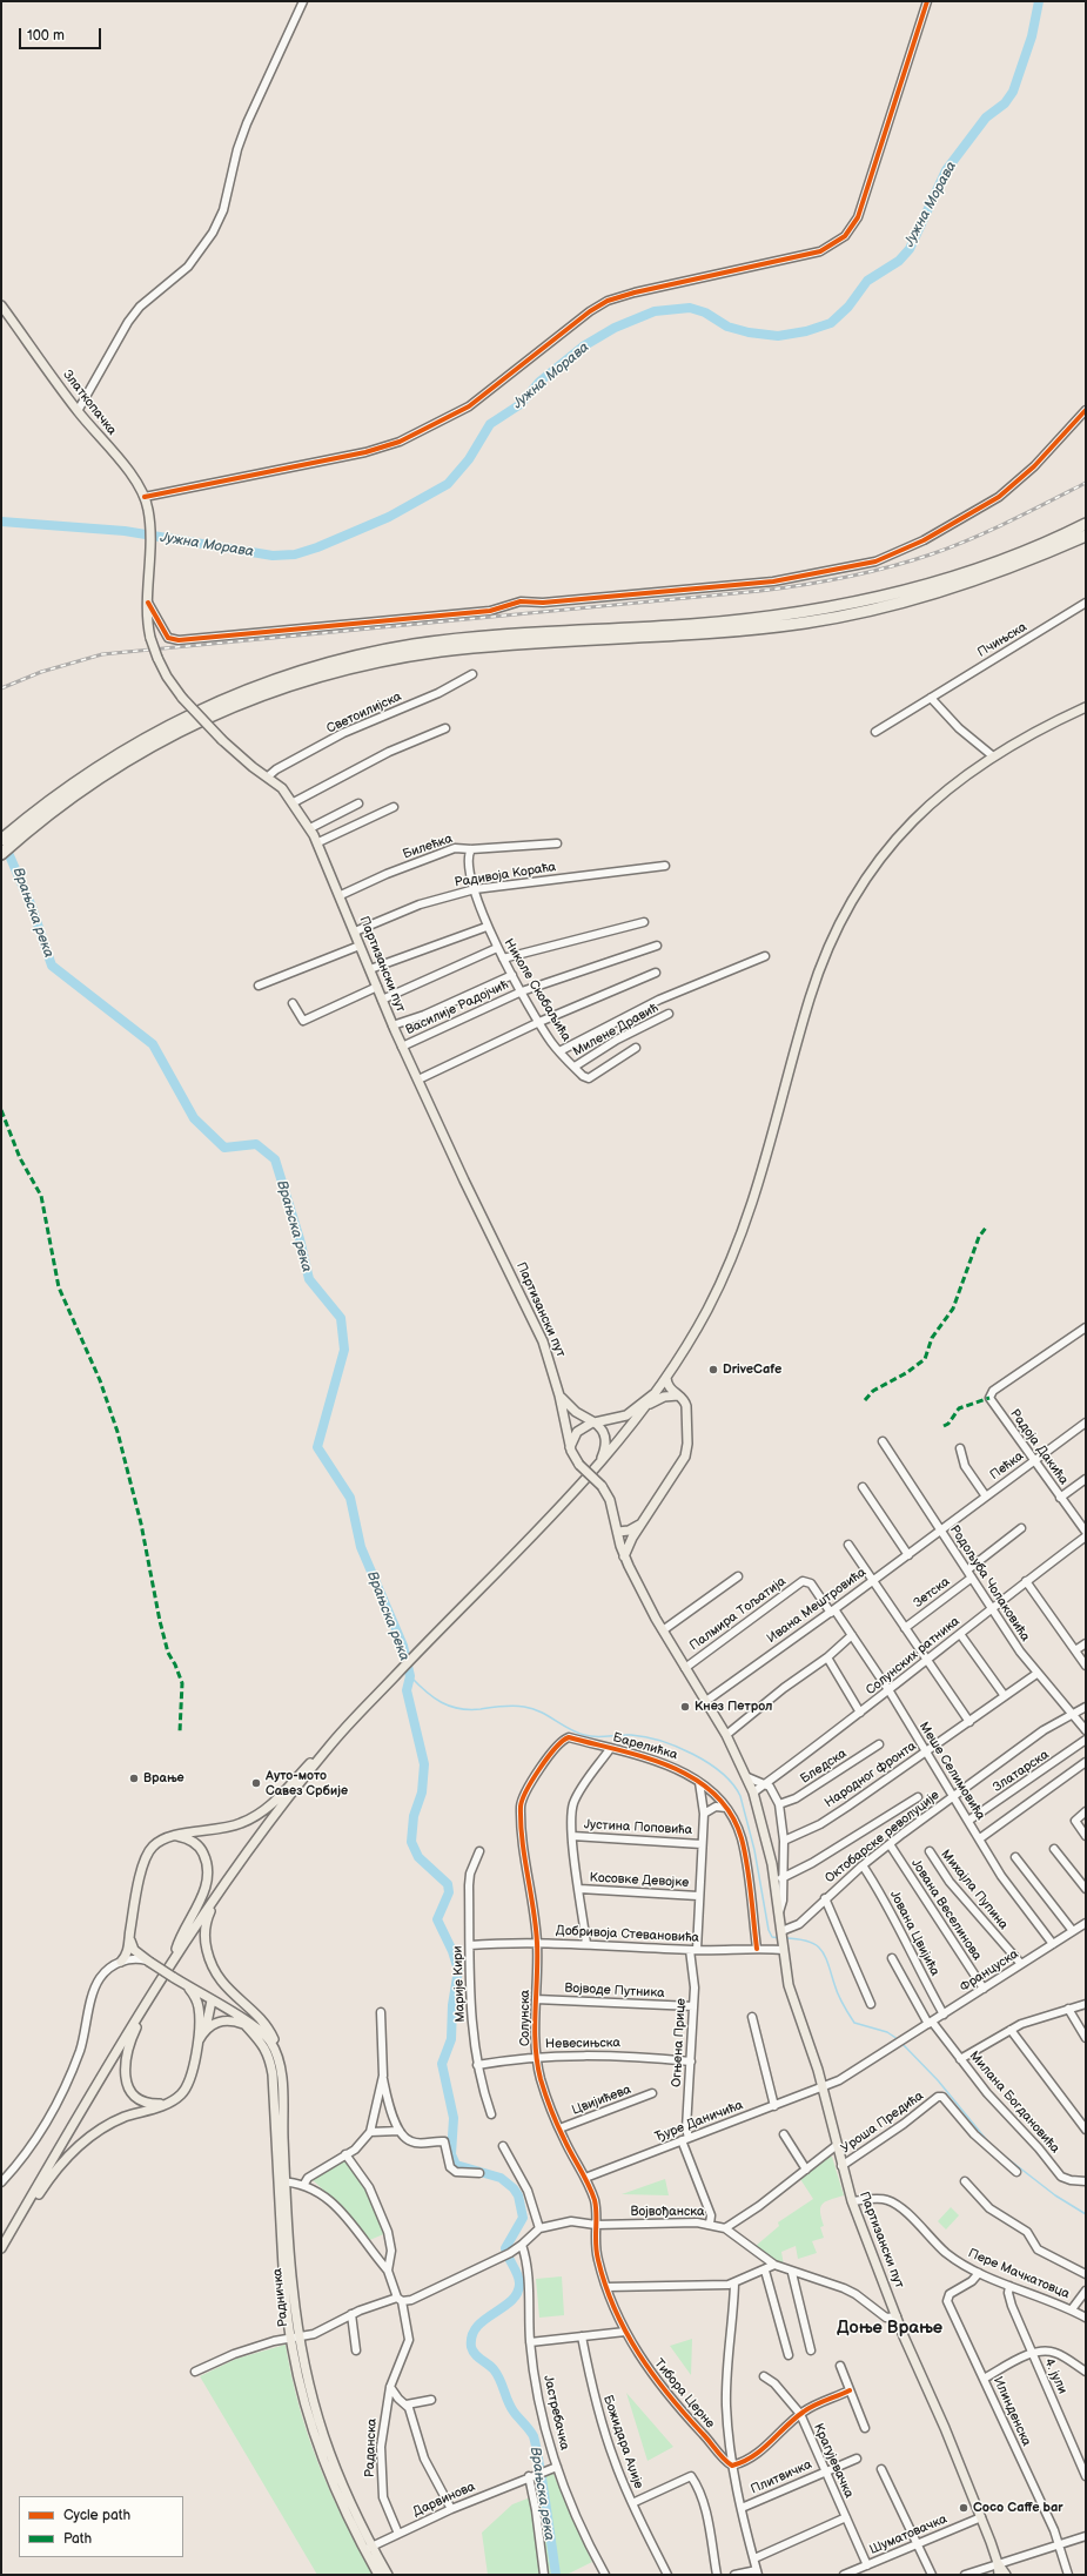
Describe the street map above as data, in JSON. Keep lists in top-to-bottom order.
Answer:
{
  "streets": {
    "main road": ["Златкопачка", "Партизански пут", "Радничка"],
    "street": [
      "Пчињска",
      "Светоилијска",
      "Билећка",
      "Радивоја Кораћа",
      "Николе Скобаљића",
      "Василије Радојчић",
      "Милене Дравић",
      "Радоја Дакића",
      "Пећка",
      "Родољуба Чолаковића",
      "Зетска",
      "Ивана Мештровића",
      "Палмира Тољатија",
      "Солунских ратника",
      "Барелићка",
      "Бледска",
      "Меше Селимовића",
      "Златарска",
      "Народног фронта",
      "Јустина Поповића",
      "Октобарске револуције",
      "Косовке Девојке",
      "Михајла Пупина",
      "Јована Веселинова",
      "Јована Цвијића",
      "Добривоја Стевановића",
      "Француска",
      "Марије Кири",
      "Војводе Путника",
      "Солунска",
      "Огњена Прице",
      "Невесињска",
      "Цвијићева",
      "Милана Богдановића",
      "Ђуре Даничића",
      "Уроша Предића",
      "Војвођанска",
      "Пере Мачкатовца",
      "4. јули",
      "Тибора Церне",
      "Илинденска",
      "Јастребачка",
      "Божидара Аџије",
      "Раданска",
      "Крагујевачка",
      "Плитвичка",
      "Дарвинова",
      "Шуматовачка"
    ]
  },
  "crossings": [
    ["Златкопачка", "Партизански пут"],
    ["Светоилијска", "Партизански пут"],
    ["Билећка", "Партизански пут"],
    ["Билећка", "Николе Скобаљића"],
    ["Радивоја Кораћа", "Партизански пут"],
    ["Радивоја Кораћа", "Николе Скобаљића"],
    ["Партизански пут", "Василије Радојчић"],
    ["Партизански пут", "Ивана Мештровића"],
    ["Партизански пут", "Палмира Тољатија"],
    ["Партизански пут", "Солунских ратника"],
    ["Партизански пут", "Бледска"],
    ["Партизански пут", "Народног фронта"],
    ["Партизански пут", "Октобарске револуције"],
    ["Партизански пут", "Добривоја Стевановића"],
    ["Партизански пут", "Француска"],
    ["Партизански пут", "Ђуре Даничића"],
    ["Партизански пут", "Уроша Предића"],
    ["Партизански пут", "Војвођанска"],
    ["Партизански пут", "Пере Мачкатовца"],
    ["Партизански пут", "Шуматовачка"],
    ["Николе Скобаљића", "Василије Радојчић"],
    ["Николе Скобаљића", "Милене Дравић"],
    ["Радоја Дакића", "Пећка"],
    ["Пећка", "Родољуба Чолаковића"],
    ["Пећка", "Ивана Мештровића"],
    ["Родољуба Чолаковића", "Зетска"],
    ["Родољуба Чолаковића", "Ивана Мештровића"],
    ["Родољуба Чолаковића", "Солунских ратника"],
    ["Родољуба Чолаковића", "Народног фронта"],
    ["Родољуба Чолаковића", "Октобарске револуције"],
    ["Ивана Мештровића", "Меше Селимовића"],
    ["Палмира Тољатија", "Меше Селимовића"],
    ["Солунских ратника", "Меше Селимовића"],
    ["Барелићка", "Добривоја Стевановића"],
    ["Барелићка", "Солунска"],
    ["Барелићка", "Огњена Прице"],
    ["Меше Селимовића", "Златарска"],
    ["Меше Селимовића", "Народног фронта"],
    ["Меше Селимовића", "Октобарске револуције"],
    ["Меше Селимовића", "Француска"],
    ["Јустина Поповића", "Огњена Прице"],
    ["Октобарске револуције", "Јована Веселинова"],
    ["Октобарске револуције", "Јована Цвијића"],
    ["Косовке Девојке", "Огњена Прице"],
    ["Михајла Пупина", "Француска"],
    ["Јована Веселинова", "Француска"],
    ["Јована Цвијића", "Француска"],
    ["Добривоја Стевановића", "Марије Кири"],
    ["Добривоја Стевановића", "Солунска"],
    ["Добривоја Стевановића", "Огњена Прице"],
    ["Француска", "Милана Богдановића"],
    ["Француска", "Ђуре Даничића"],
    ["Марије Кири", "Невесињска"],
    ["Војводе Путника", "Солунска"],
    ["Војводе Путника", "Огњена Прице"],
    ["Солунска", "Невесињска"],
    ["Солунска", "Цвијићева"],
    ["Солунска", "Ђуре Даничића"],
    ["Солунска", "Војвођанска"],
    ["Солунска", "Тибора Церне"],
    ["Огњена Прице", "Невесињска"],
    ["Огњена Прице", "Ђуре Даничића"],
    ["Огњена Прице", "Војвођанска"],
    ["Војвођанска", "Тибора Церне"],
    ["Пере Мачкатовца", "4. јули"],
    ["Пере Мачкатовца", "Илинденска"],
    ["Радничка", "Дарвинова"],
    ["Јастребачка", "Дарвинова"],
    ["Раданска", "Дарвинова"],
    ["Крагујевачка", "Плитвичка"],
    ["Крагујевачка", "Шуматовачка"]
  ],
  "districts": ["Доње Врање"],
  "water": ["Јужна Морава", "Врањска река"],
  "places": [
    "DriveCafe",
    "Кнез Петрол",
    "Врање",
    "Ауто-мото Савез Србије",
    "Coco Caffe bar"
  ],
  "legend": ["Cycle path", "Path"],
  "scale_bar": "100 m"
}
